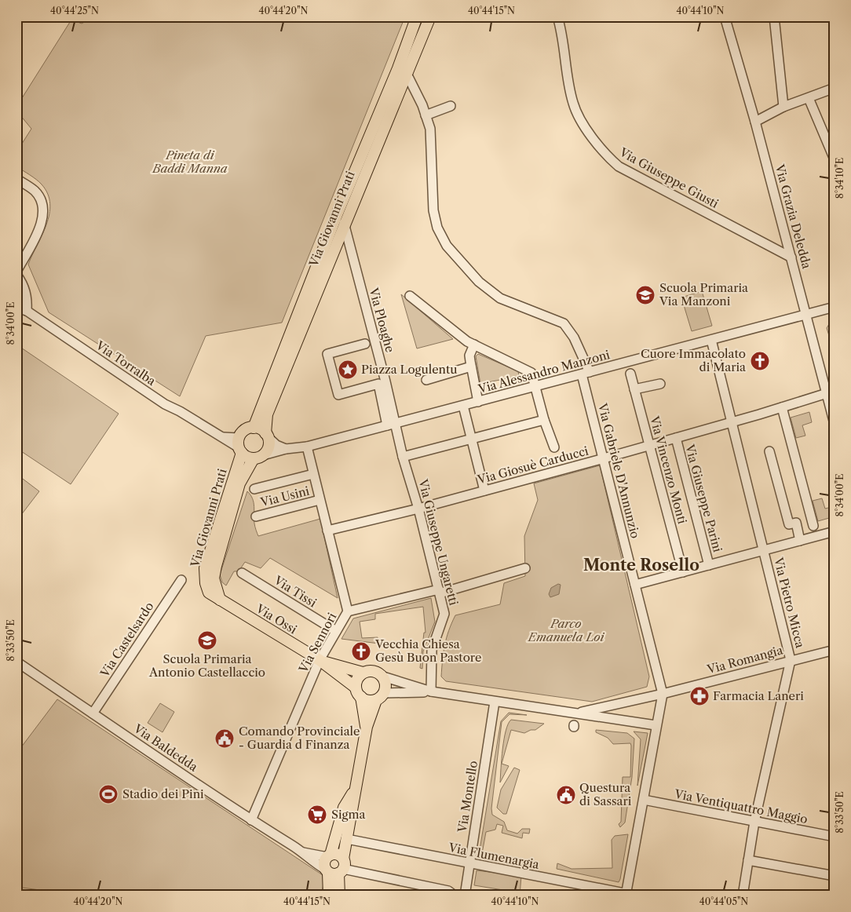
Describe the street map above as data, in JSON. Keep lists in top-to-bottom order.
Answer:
{
  "streets": {
    "main road": ["Via Giovanni Prati", "Via Ossi"],
    "street": [
      "Via Giuseppe Giusti",
      "Via Grazia Deledda",
      "Via Ploaghe",
      "Via Torralba",
      "Via Alessandro Manzoni",
      "Via Giosuè Carducci",
      "Via Vincenzo Monti",
      "Via Gabriele D'Annunzio",
      "Via Usini",
      "Via Giuseppe Parini",
      "Via Giuseppe Ungaretti",
      "Via Tissi",
      "Via Pietro Micca",
      "Via Castelsardo",
      "Via Sennori",
      "Via Romangia",
      "Via Baldedda",
      "Via Montello",
      "Via Ventiquattro Maggio",
      "Via Flumenargia"
    ]
  },
  "crossings": [
    ["Via Giuseppe Giusti", "Via Grazia Deledda"],
    ["Via Grazia Deledda", "Via Alessandro Manzoni"],
    ["Via Grazia Deledda", "Via Giosuè Carducci"],
    ["Via Giovanni Prati", "Via Ploaghe"],
    ["Via Giovanni Prati", "Via Torralba"],
    ["Via Giovanni Prati", "Via Alessandro Manzoni"],
    ["Via Giovanni Prati", "Via Gabriele D'Annunzio"],
    ["Via Giovanni Prati", "Via Ossi"],
    ["Via Ploaghe", "Via Alessandro Manzoni"],
    ["Via Ploaghe", "Via Giuseppe Ungaretti"],
    ["Via Torralba", "Via Alessandro Manzoni"],
    ["Via Alessandro Manzoni", "Via Gabriele D'Annunzio"],
    ["Via Alessandro Manzoni", "Via Giuseppe Ungaretti"],
    ["Via Alessandro Manzoni", "Via Pietro Micca"],
    ["Via Alessandro Manzoni", "Via Sennori"],
    ["Via Giosuè Carducci", "Via Vincenzo Monti"],
    ["Via Giosuè Carducci", "Via Gabriele D'Annunzio"],
    ["Via Giosuè Carducci", "Via Giuseppe Parini"],
    ["Via Giosuè Carducci", "Via Giuseppe Ungaretti"],
    ["Via Giosuè Carducci", "Via Pietro Micca"],
    ["Via Giosuè Carducci", "Via Sennori"],
    ["Via Gabriele D'Annunzio", "Via Romangia"],
    ["Via Gabriele D'Annunzio", "Via Ventiquattro Maggio"],
    ["Via Gabriele D'Annunzio", "Via Flumenargia"],
    ["Via Usini", "Via Sennori"],
    ["Via Tissi", "Via Sennori"],
    ["Via Pietro Micca", "Via Romangia"],
    ["Via Pietro Micca", "Via Ventiquattro Maggio"],
    ["Via Ossi", "Via Sennori"],
    ["Via Castelsardo", "Via Baldedda"],
    ["Via Sennori", "Via Baldedda"],
    ["Via Montello", "Via Flumenargia"]
  ],
  "districts": ["Monte Rosello"],
  "parks": ["Pineta di Baddi Manna", "Parco Emanuela Loi"],
  "places": {
    "school or university": ["Scuola Primaria Via Manzoni", "Scuola Primaria Antonio Castellaccio"],
    "church": ["Cuore Immacolato di Maria", "Vecchia Chiesa Gesù Buon Pastore"],
    "place": ["Piazza Logulentu"],
    "pharmacy": ["Farmacia Laneri"],
    "public building": ["Comando Provinciale - Guardia d Finanza", "Questura di Sassari"],
    "sports": ["Stadio dei Pini"],
    "supermarket": ["Sigma"]
  },
  "coordinates": [
    "40°44'25\"N",
    "40°44'20\"N",
    "40°44'15\"N",
    "40°44'10\"N",
    "8°34'10\"E",
    "8°34'00\"E",
    "8°33'50\"E",
    "40°44'05\"N"
  ]
}
